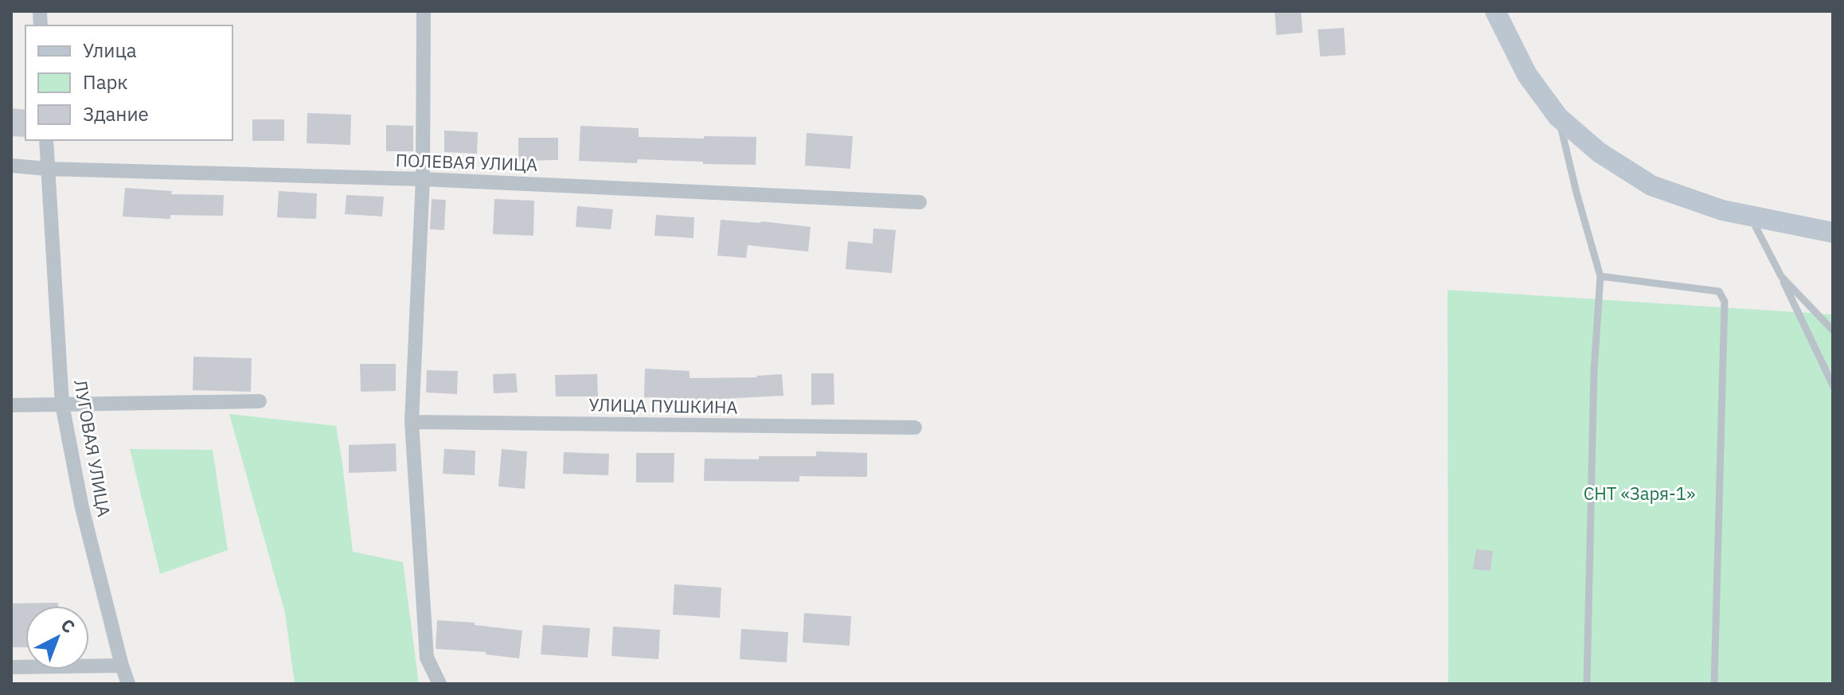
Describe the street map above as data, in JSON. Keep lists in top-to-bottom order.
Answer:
{
  "streets": {
    "street": ["ПОЛЕВАЯ УЛИЦА", "УЛИЦА ПУШКИНА", "ЛУГОВАЯ УЛИЦА"]
  },
  "crossings": [
    ["ПОЛЕВАЯ УЛИЦА", "ЛУГОВАЯ УЛИЦА"]
  ],
  "parks": ["СНТ «Заря-1»"],
  "legend": ["Улица", "Парк", "Здание"],
  "north": "top right"
}
